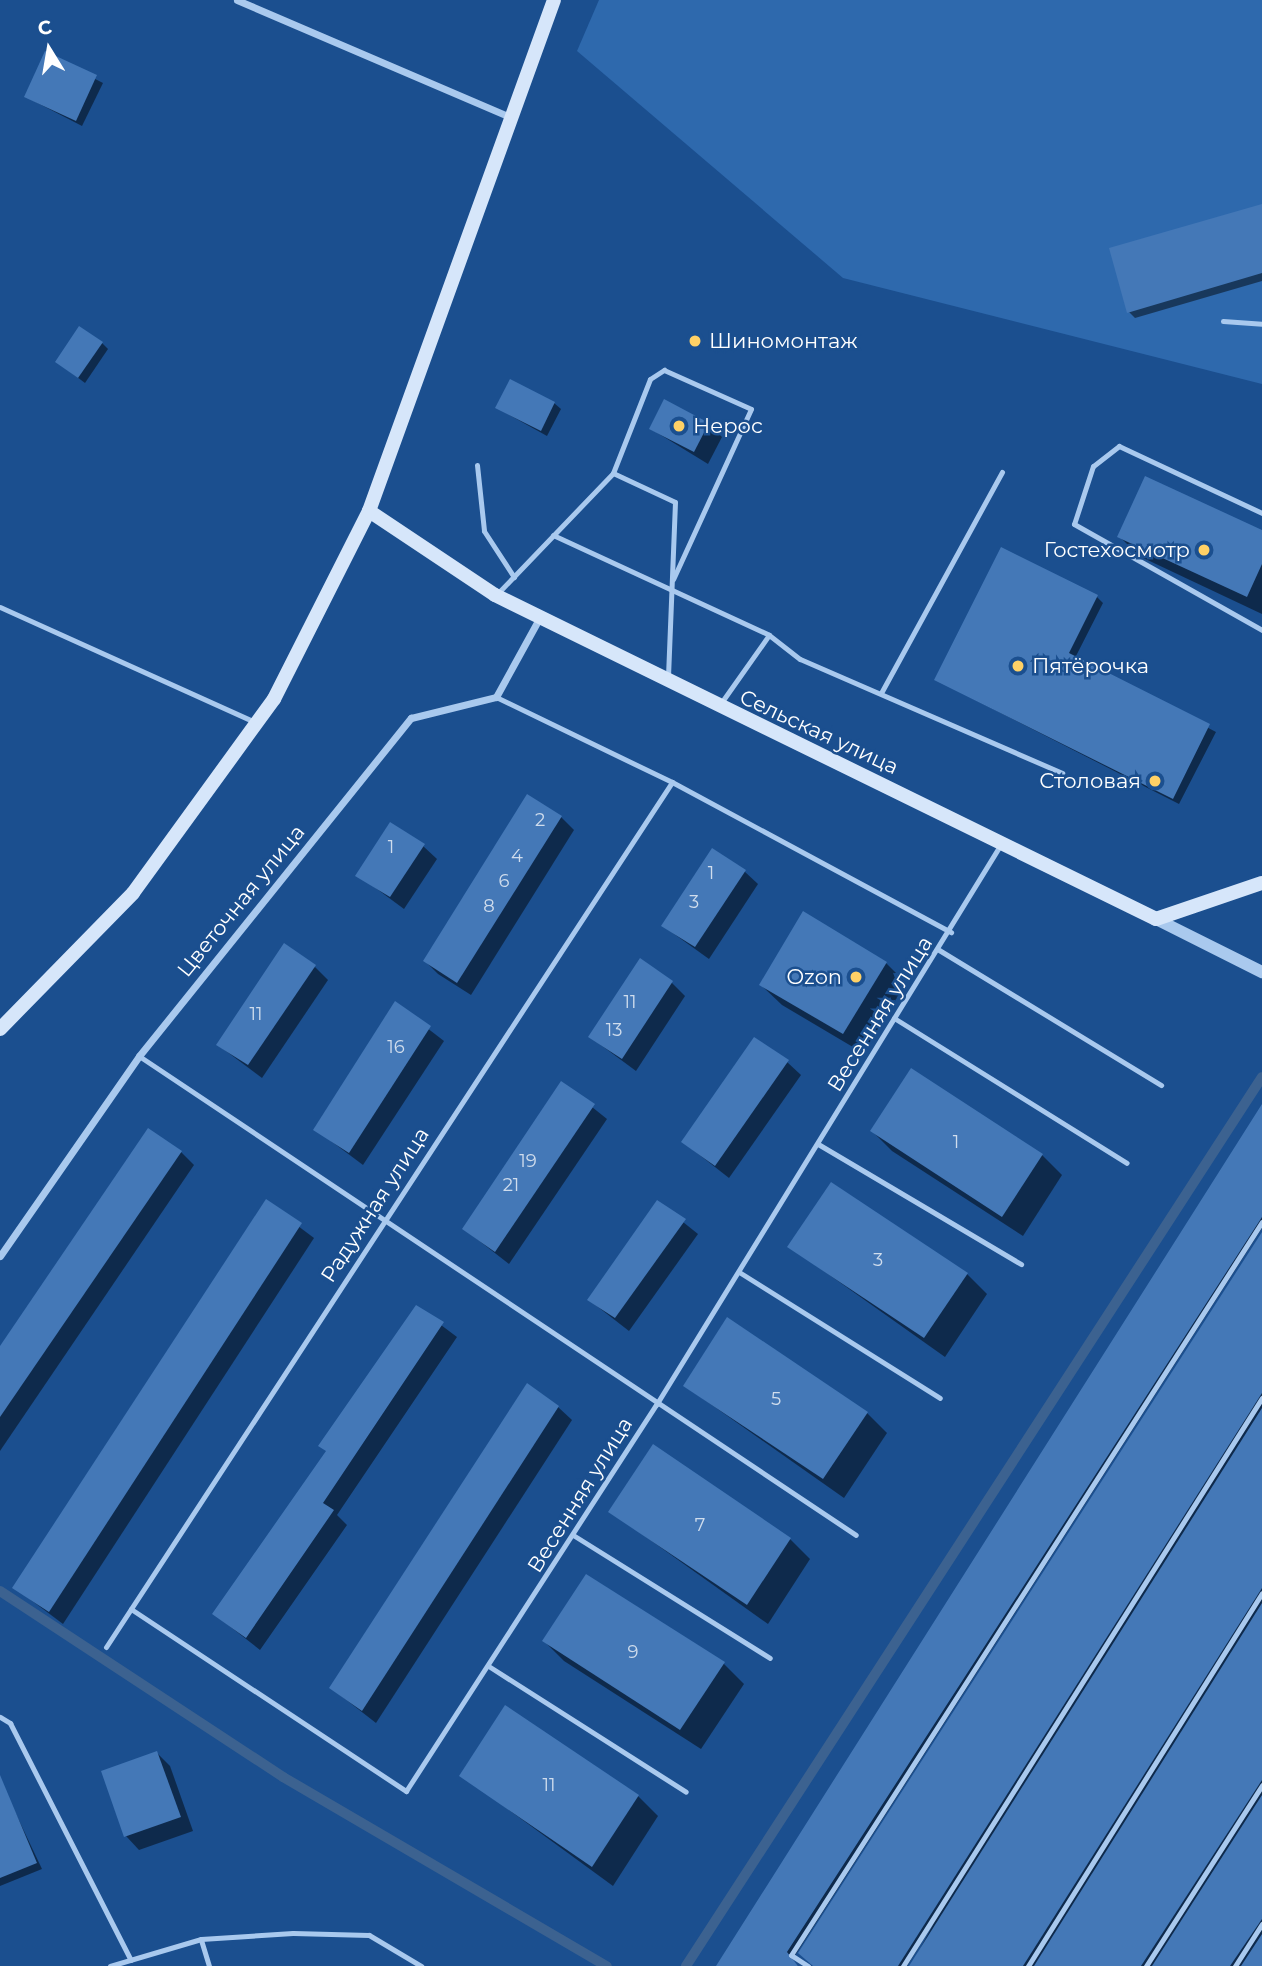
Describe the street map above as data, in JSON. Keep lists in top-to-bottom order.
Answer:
{
  "streets": {
    "main road": ["Сельская улица"],
    "street": ["Цветочная улица"],
    "lane": ["Весенняя улица", "Радужная улица"]
  },
  "crossings": [
    ["Сельская улица", "Весенняя улица"],
    ["Весенняя улица", "Радужная улица"]
  ],
  "places": [
    "Шиномонтаж",
    "Нерос",
    "Гостехосмотр",
    "Пятёрочка",
    "Столовая",
    "Ozon"
  ],
  "house_numbers": [
    "2",
    "1",
    "4",
    "1",
    "6",
    "3",
    "8",
    "11",
    "11",
    "13",
    "16",
    "1",
    "19",
    "21",
    "3",
    "5",
    "7",
    "9",
    "11"
  ],
  "north": "top"
}
